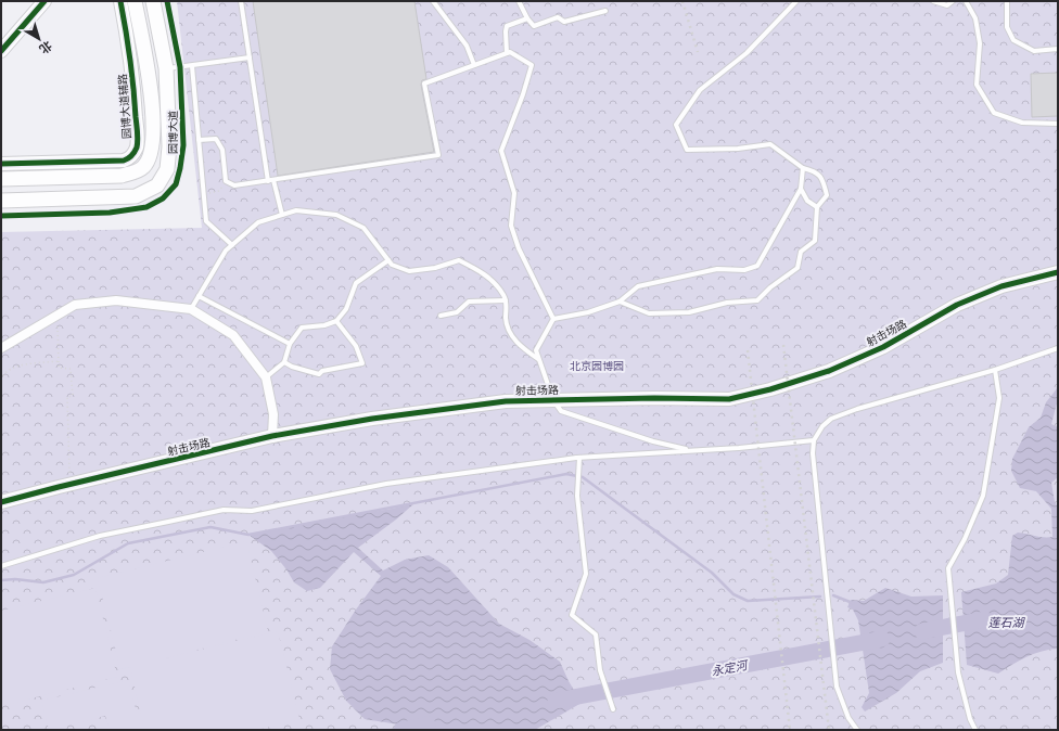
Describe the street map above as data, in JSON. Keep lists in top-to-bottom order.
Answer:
{
  "streets": {
    "main road": ["园博大道"],
    "street": ["园博大道辅路", "射击场路"]
  },
  "water": ["莲石湖", "永定河"],
  "parks": ["北京园博园"],
  "north": "bottom right"
}
